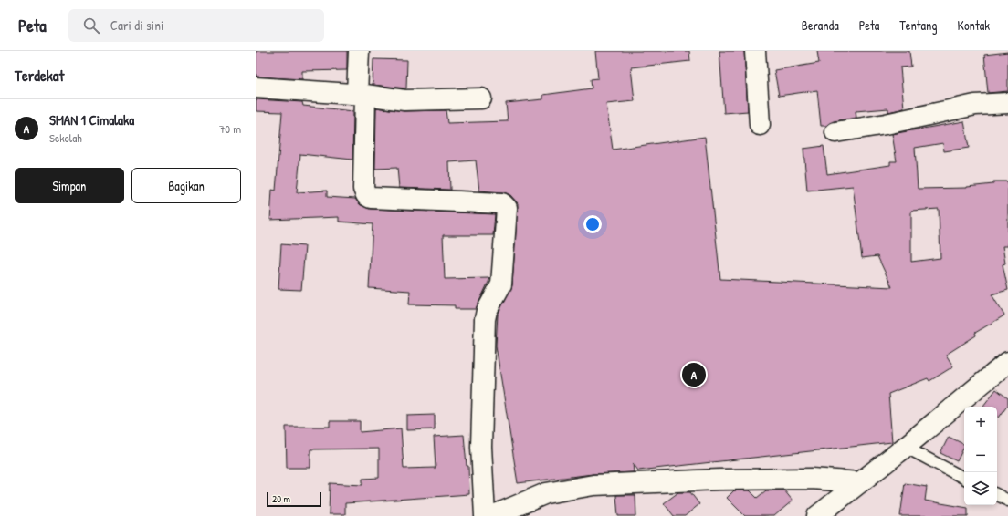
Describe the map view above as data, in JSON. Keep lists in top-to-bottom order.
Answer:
{
  "scale_bar": "20 m",
  "page": {
    "header": "Peta",
    "search": "Cari di sini",
    "nav": [
      "Beranda",
      "Peta",
      "Tentang",
      "Kontak"
    ],
    "heading": "Terdekat",
    "list": [
      {
        "mark": "A",
        "name": "SMAN 1 Cimalaka",
        "note": "Sekolah",
        "value": "70 m"
      }
    ],
    "buttons": ["Simpan", "Bagikan"],
    "pins": "A",
    "map_buttons": ["+", "−"],
    "scale": "20 m"
  }
}
